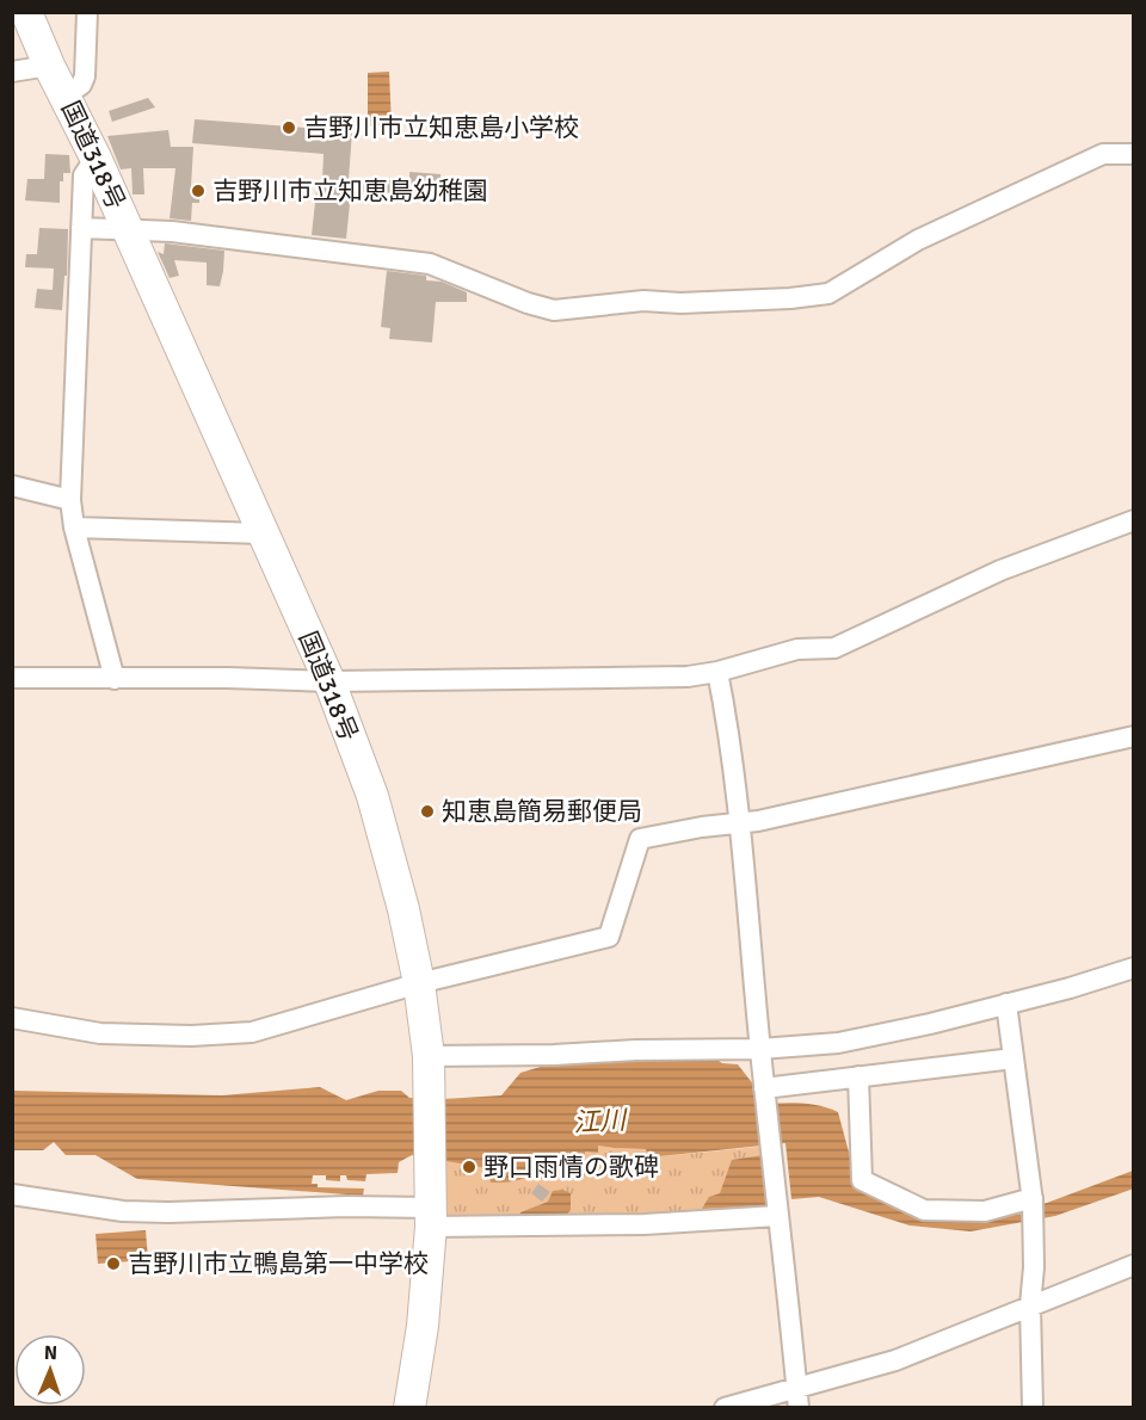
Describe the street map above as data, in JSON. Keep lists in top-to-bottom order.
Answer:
{
  "streets": {
    "highway": ["国道318号"]
  },
  "water": ["江川"],
  "places": [
    "吉野川市立知恵島小学校",
    "吉野川市立知恵島幼稚園",
    "知恵島簡易郵便局",
    "野口雨情の歌碑",
    "吉野川市立鴨島第一中学校"
  ],
  "north": "top"
}
